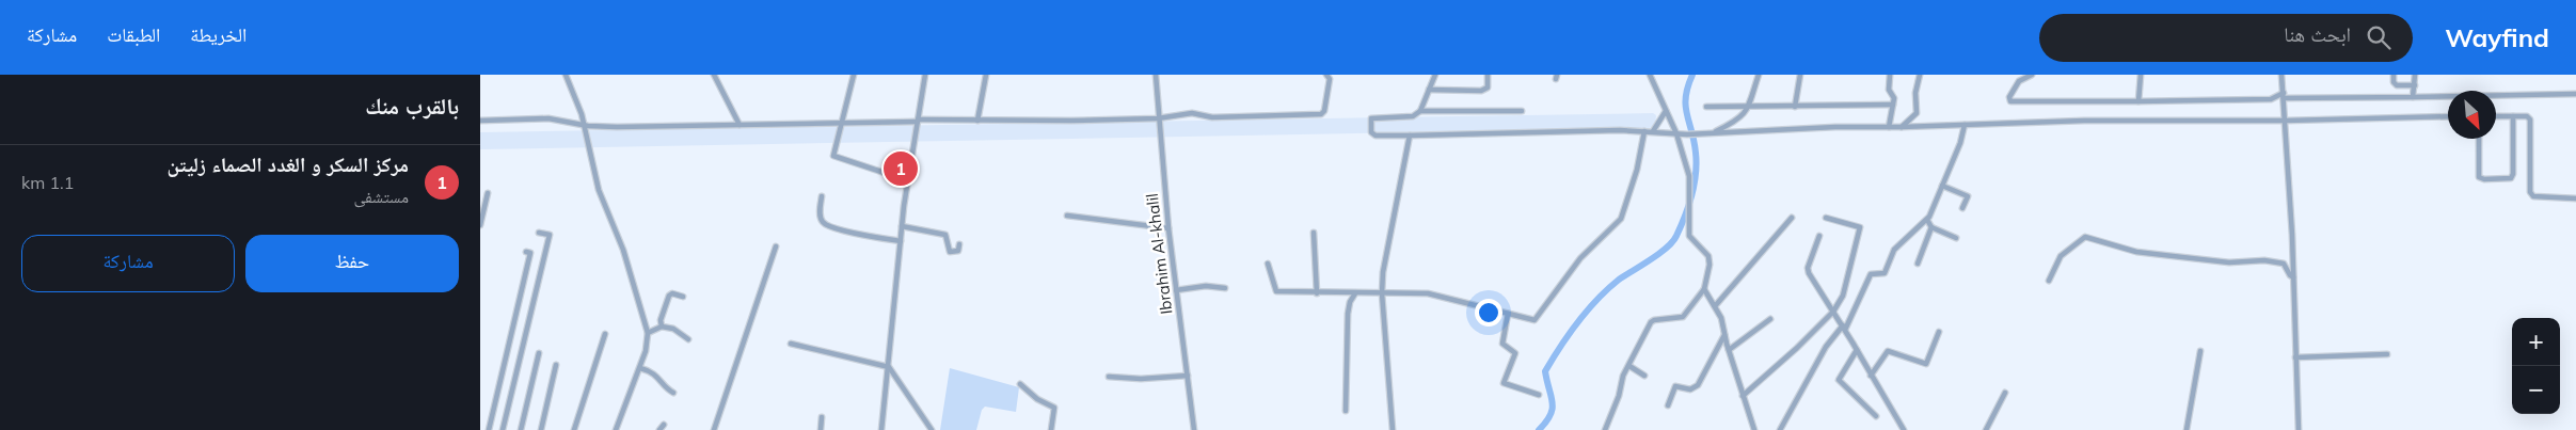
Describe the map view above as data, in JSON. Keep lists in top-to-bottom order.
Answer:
{
  "streets": {
    "street": ["Ibrahim Al-khalil"]
  },
  "north": "bottom right",
  "page": {
    "header": "Wayfind",
    "search": "ابحث هنا",
    "nav": ["الخريطة", "الطبقات", "مشاركة"],
    "heading": "بالقرب منك",
    "list": [
      {
        "mark": "1",
        "name": "مركز السكر و الغدد الصماء زليتن",
        "note": "مستشفى",
        "value": "1.1 km"
      }
    ],
    "pins": "1",
    "buttons": ["حفظ", "مشاركة"],
    "map_buttons": ["+", "−"]
  }
}
